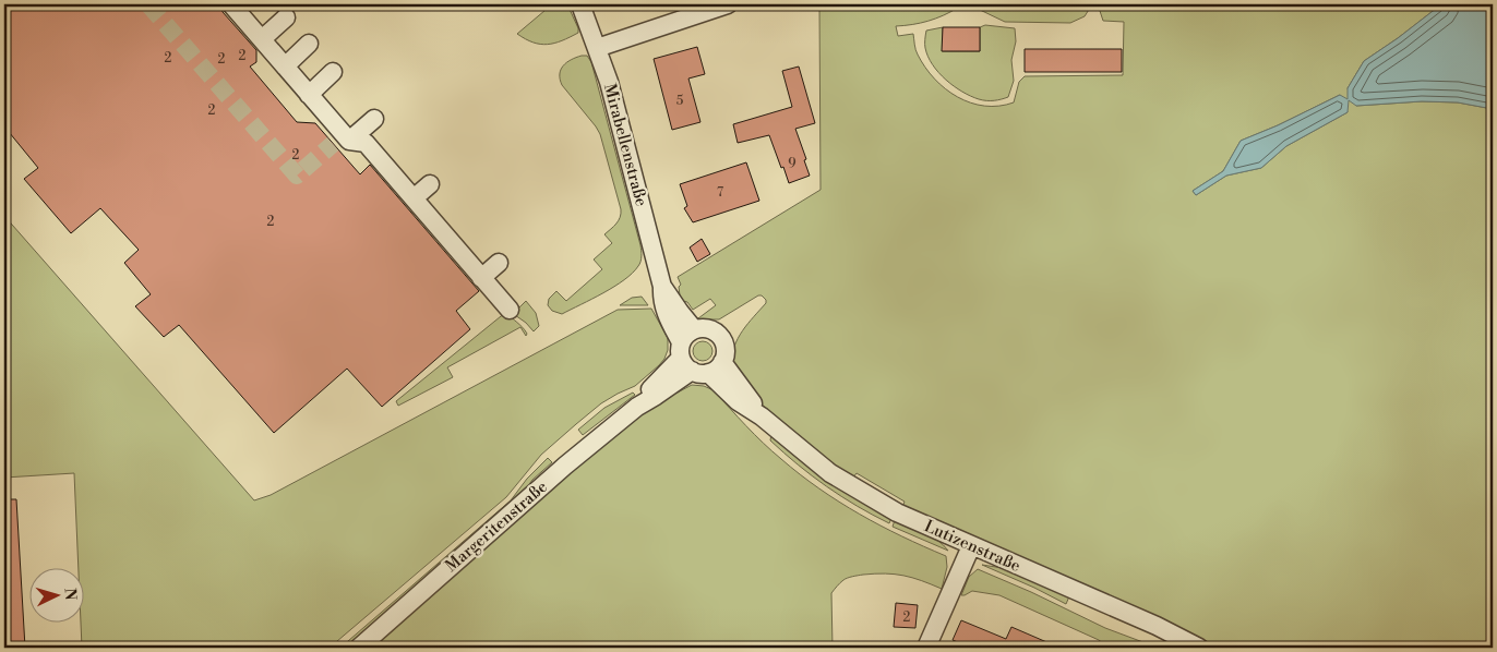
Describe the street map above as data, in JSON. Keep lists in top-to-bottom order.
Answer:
{
  "streets": {
    "street": ["Mirabellenstraße", "Margeritenstraße", "Lutizenstraße"]
  },
  "crossings": [
    ["Mirabellenstraße", "Margeritenstraße"],
    ["Mirabellenstraße", "Lutizenstraße"],
    ["Margeritenstraße", "Lutizenstraße"]
  ],
  "house_numbers": [
    "2",
    "2",
    "2",
    "5",
    "2",
    "2",
    "9",
    "7",
    "2",
    "2"
  ],
  "north": "right"
}
